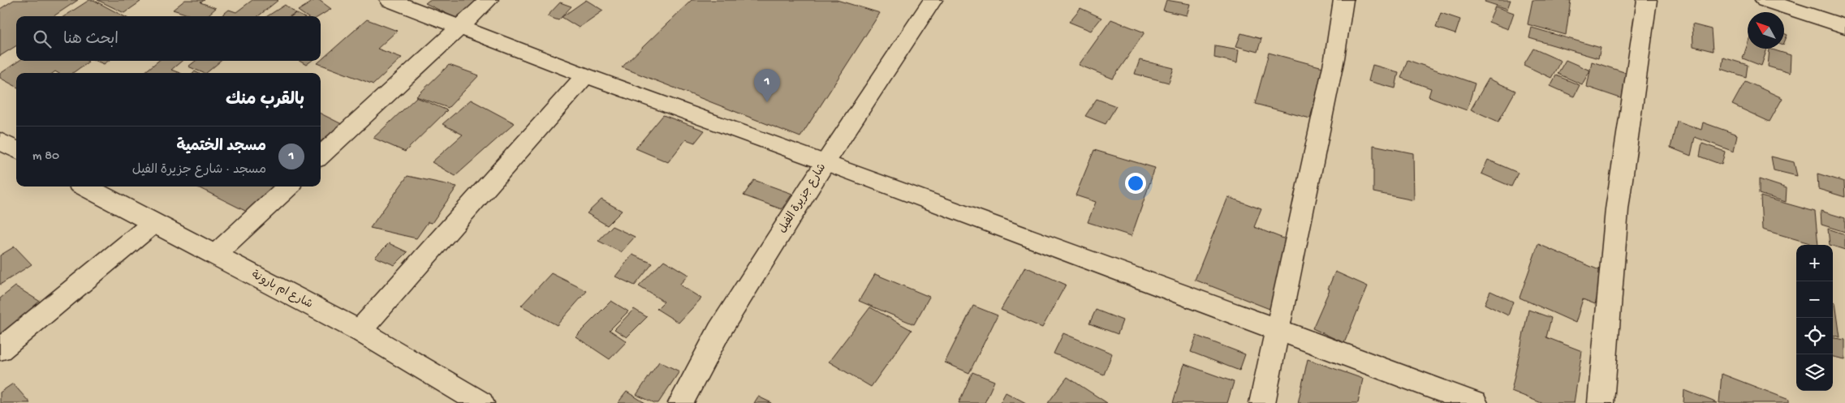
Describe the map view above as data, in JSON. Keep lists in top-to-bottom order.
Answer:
{
  "streets": {
    "street": ["شارع جزيرة الفيل", "شارع ام بارونة"]
  },
  "north": "top left",
  "page": {
    "search": "ابحث هنا",
    "pins": "1",
    "heading": "بالقرب منك",
    "list": [
      {
        "mark": "1",
        "name": "مسجد الختمية",
        "note": "مسجد · شارع جزيرة الفيل",
        "value": "80 m"
      }
    ],
    "map_buttons": ["+", "−"]
  }
}
